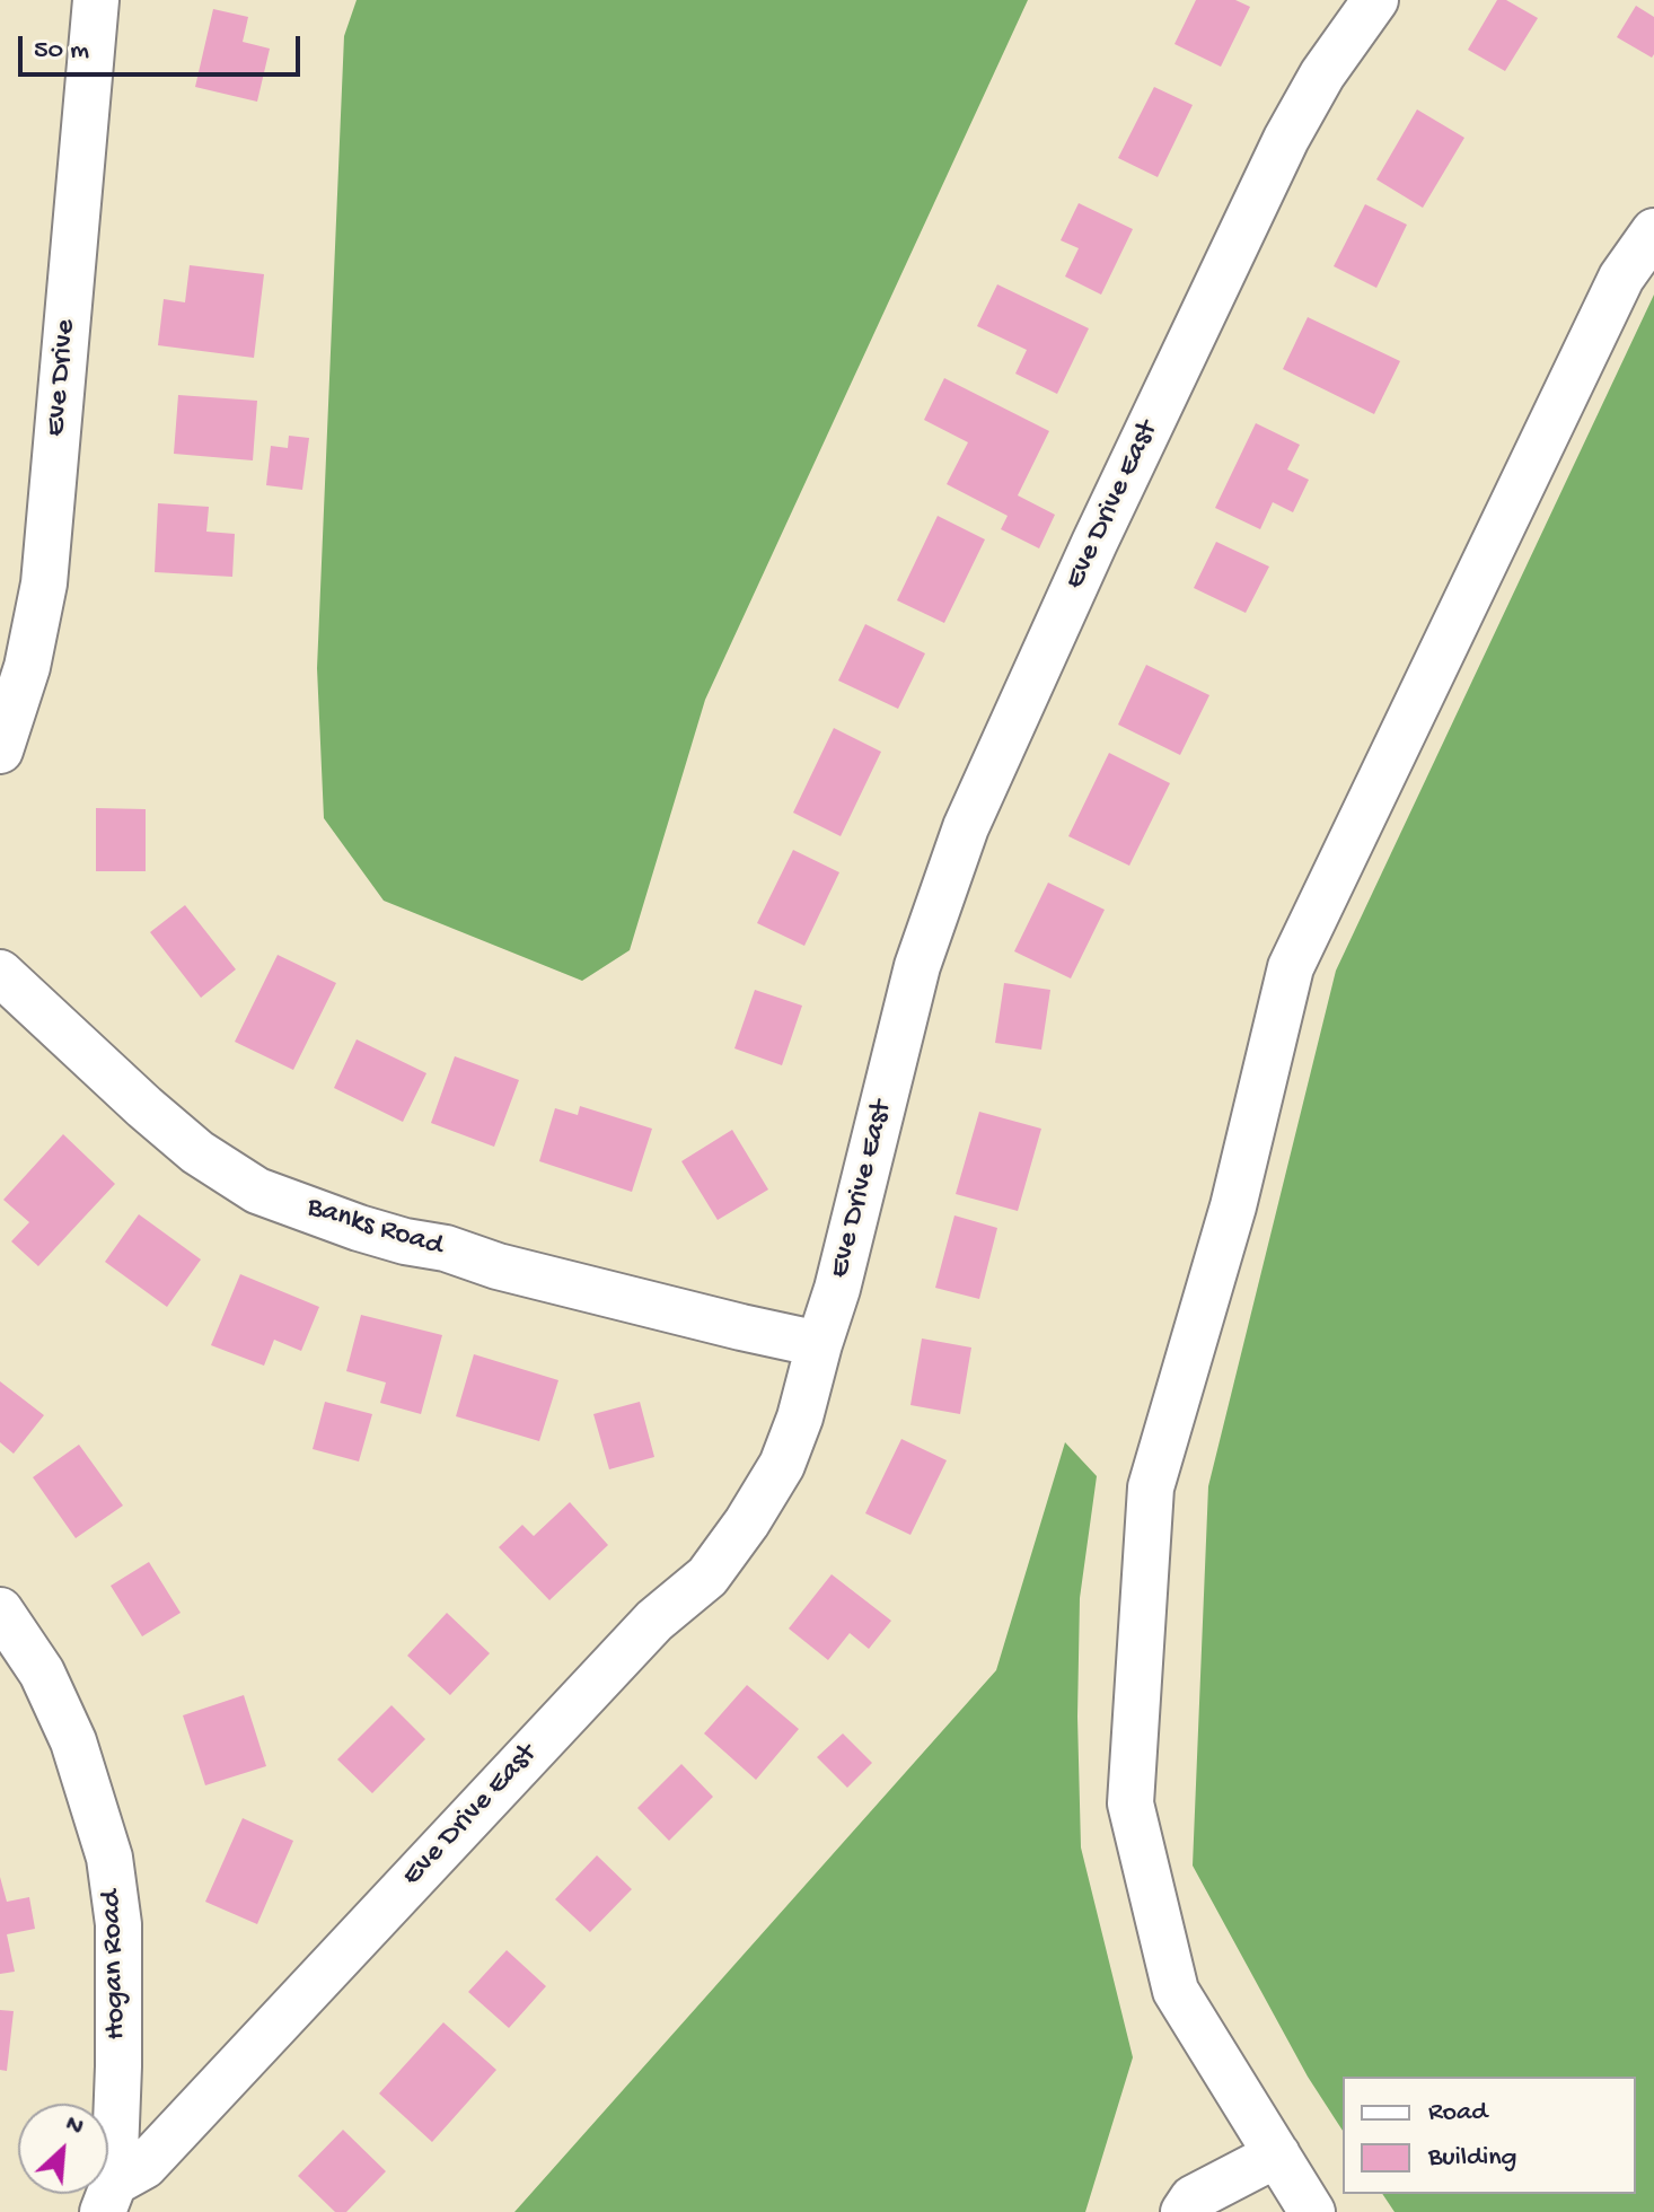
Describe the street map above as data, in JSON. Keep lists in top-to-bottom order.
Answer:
{
  "streets": {
    "street": [
      "Eve Drive",
      "Eve Drive East",
      "Banks Road",
      "Hogan Road"
    ]
  },
  "crossings": [
    ["Eve Drive East", "Banks Road"],
    ["Eve Drive East", "Hogan Road"]
  ],
  "legend": ["Road", "Building"],
  "scale_bar": "50 m",
  "north": "top right"
}
